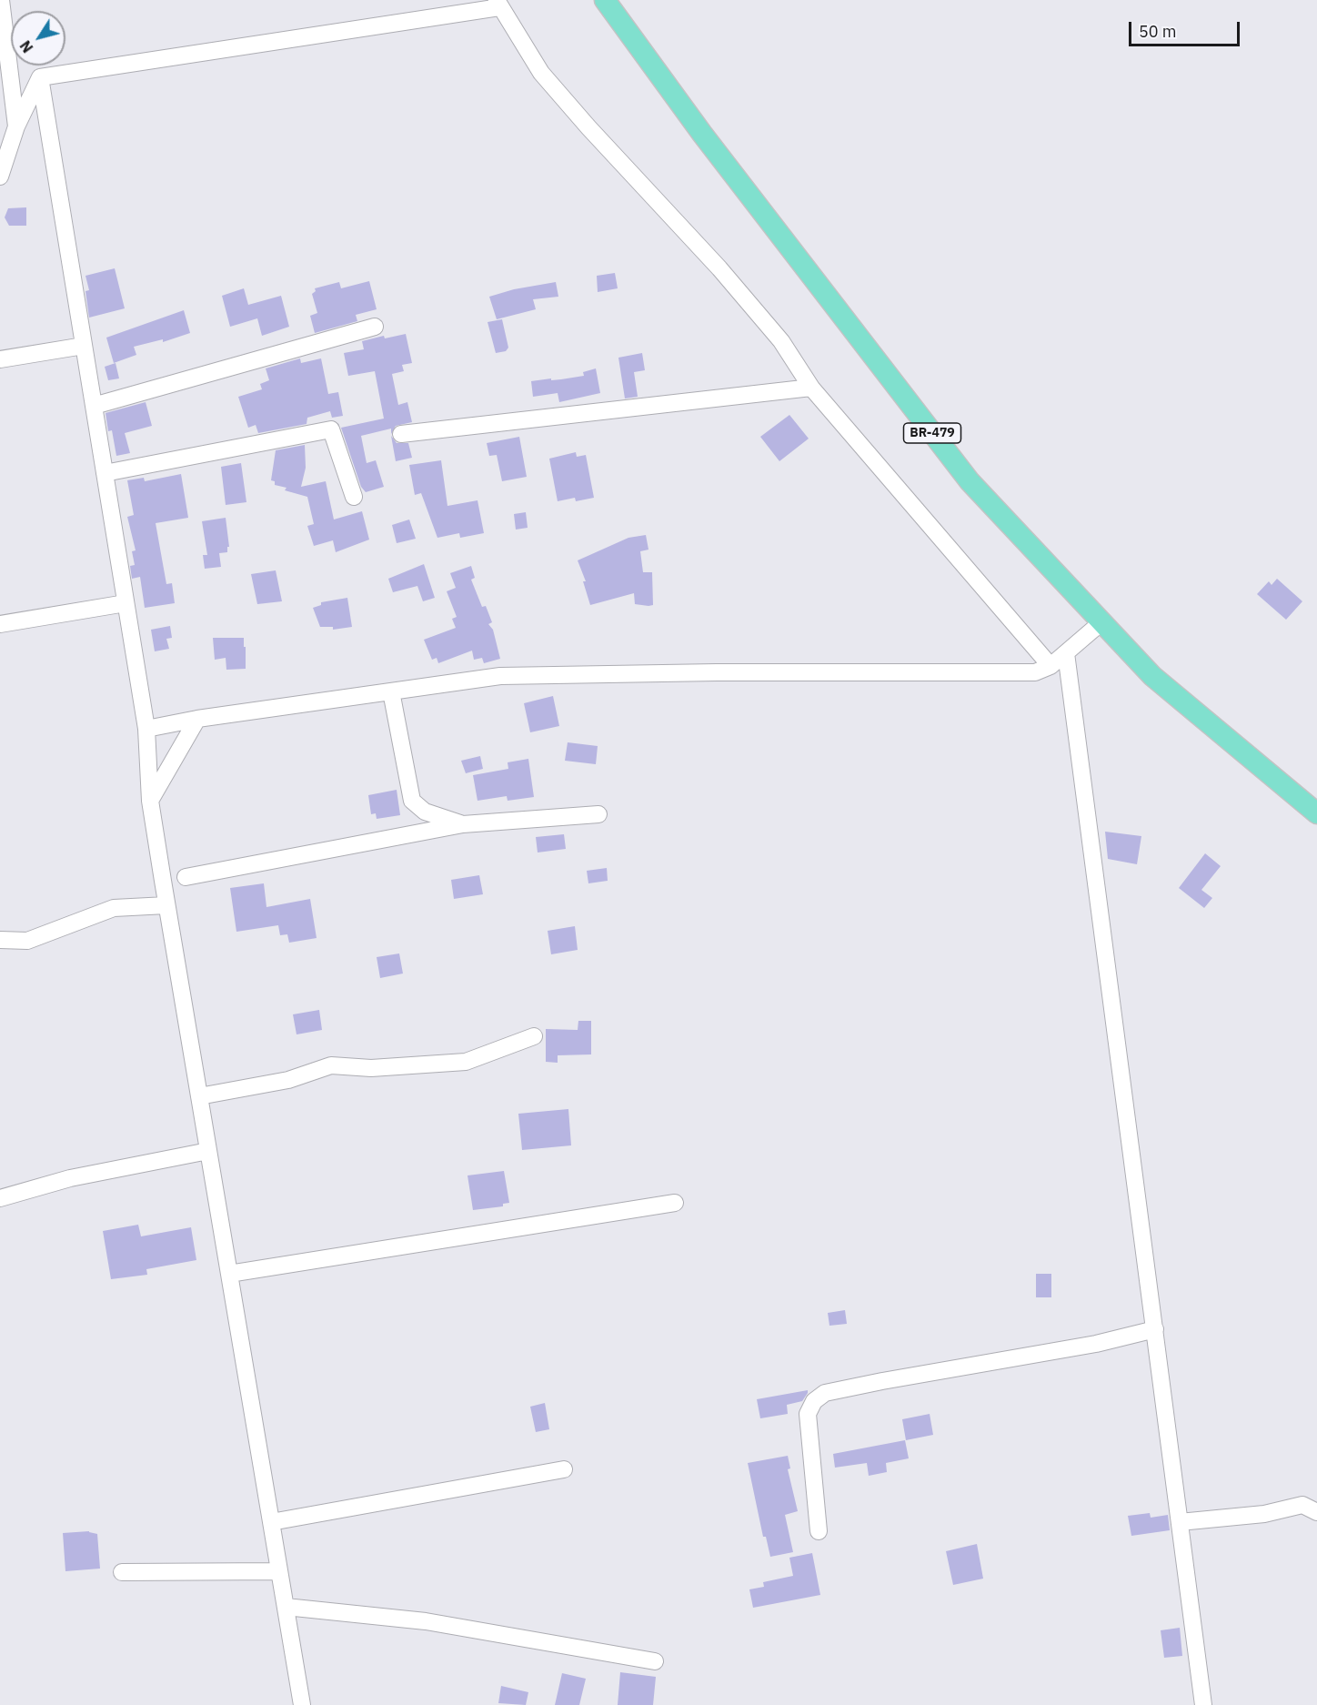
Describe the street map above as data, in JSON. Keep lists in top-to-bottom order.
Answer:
{
  "streets": {
    "main road": ["BR-479"]
  },
  "scale_bar": "50 m",
  "north": "bottom left"
}
